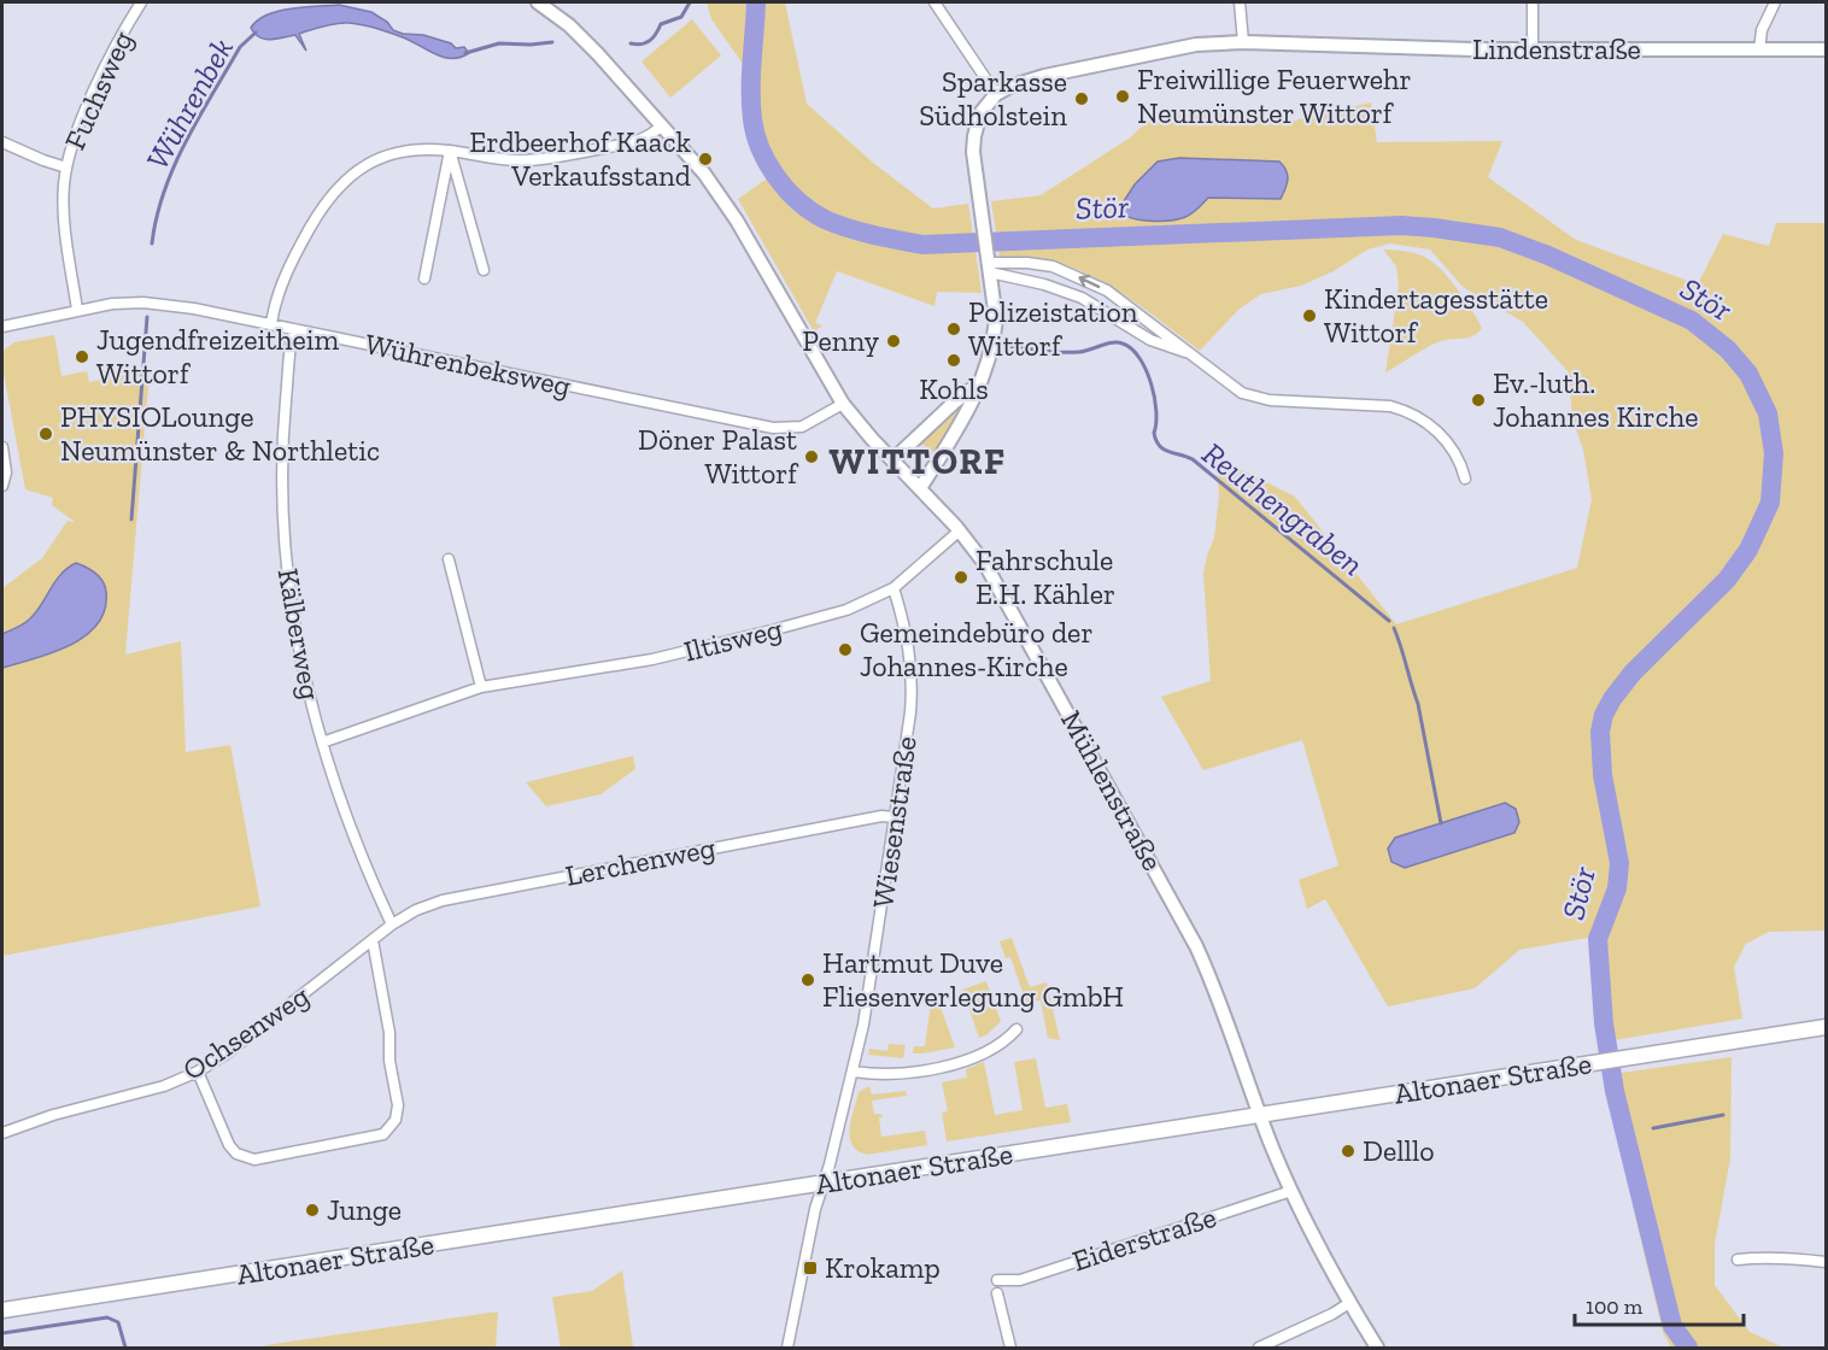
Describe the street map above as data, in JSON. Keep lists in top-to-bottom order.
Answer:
{
  "streets": {
    "main road": ["Altonaer Straße"],
    "street": [
      "Lindenstraße",
      "Fuchsweg",
      "Wührenbeksweg",
      "Kälberweg",
      "Iltisweg",
      "Mühlenstraße",
      "Wiesenstraße",
      "Lerchenweg",
      "Ochsenweg",
      "Eiderstraße"
    ]
  },
  "crossings": [
    ["Fuchsweg", "Wührenbeksweg"],
    ["Wührenbeksweg", "Kälberweg"],
    ["Wührenbeksweg", "Mühlenstraße"],
    ["Kälberweg", "Iltisweg"],
    ["Kälberweg", "Lerchenweg"],
    ["Kälberweg", "Ochsenweg"],
    ["Iltisweg", "Mühlenstraße"],
    ["Iltisweg", "Wiesenstraße"],
    ["Mühlenstraße", "Altonaer Straße"],
    ["Mühlenstraße", "Eiderstraße"],
    ["Wiesenstraße", "Lerchenweg"],
    ["Wiesenstraße", "Altonaer Straße"],
    ["Lerchenweg", "Ochsenweg"]
  ],
  "districts": ["WITTORF"],
  "water": ["Wührenbek", "Stör", "Reuthengraben"],
  "places": {
    "other": [
      "Freiwillige Feuerwehr Neumünster Wittorf",
      "Sparkasse Südholstein",
      "Erdbeerhof Kaack Verkaufsstand",
      "Kindertagesstätte Wittorf",
      "Polizeistation Wittorf",
      "Penny",
      "Jugendfreizeitheim Wittorf",
      "Kohls",
      "Ev.-luth. Johannes Kirche",
      "PHYSIOLounge Neumünster & Northletic",
      "Döner Palast Wittorf",
      "Fahrschule E.H. Kähler",
      "Gemeindebüro der Johannes-Kirche",
      "Hartmut Duve Fliesenverlegung GmbH",
      "Delllo",
      "Junge"
    ],
    "transit": ["Krokamp"]
  },
  "scale_bar": "100 m"
}
